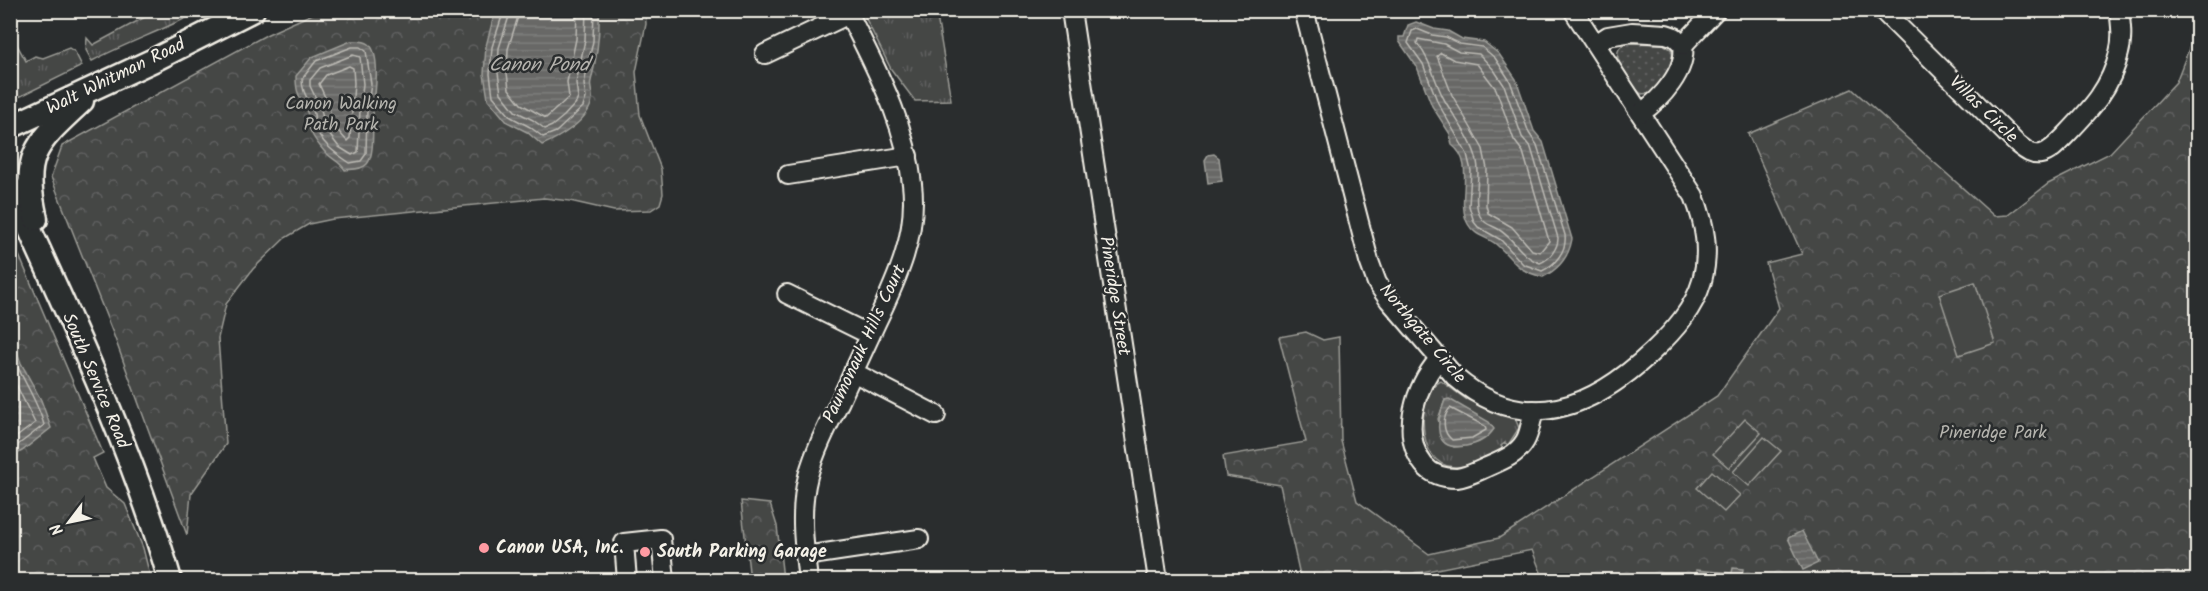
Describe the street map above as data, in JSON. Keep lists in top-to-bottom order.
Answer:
{
  "streets": {
    "main road": ["Walt Whitman Road", "South Service Road"],
    "street": [
      "Villas Circle",
      "Pineridge Street",
      "Northgate Circle",
      "Paumonauk Hills Court"
    ]
  },
  "water": ["Canon Pond"],
  "parks": ["Canon Walking Path Park", "Pineridge Park"],
  "places": ["Canon USA, Inc.", "South Parking Garage"],
  "north": "bottom left"
}
